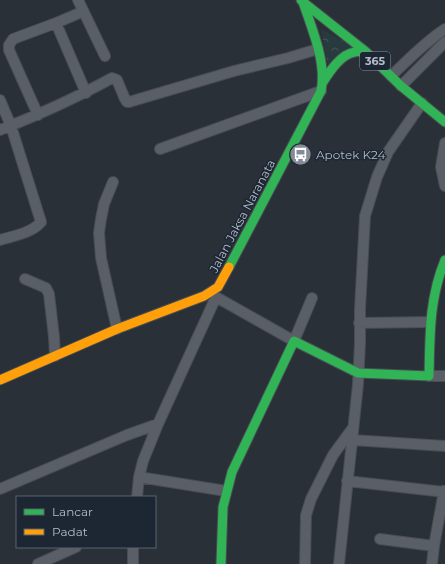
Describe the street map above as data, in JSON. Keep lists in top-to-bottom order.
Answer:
{
  "streets": {
    "main road": ["365", "Jalan Jaksa Naranata"]
  },
  "crossings": [
    ["365", "Jalan Jaksa Naranata"]
  ],
  "places": {
    "bus stop": ["Apotek K24"]
  },
  "legend": ["Lancar", "Padat"]
}
